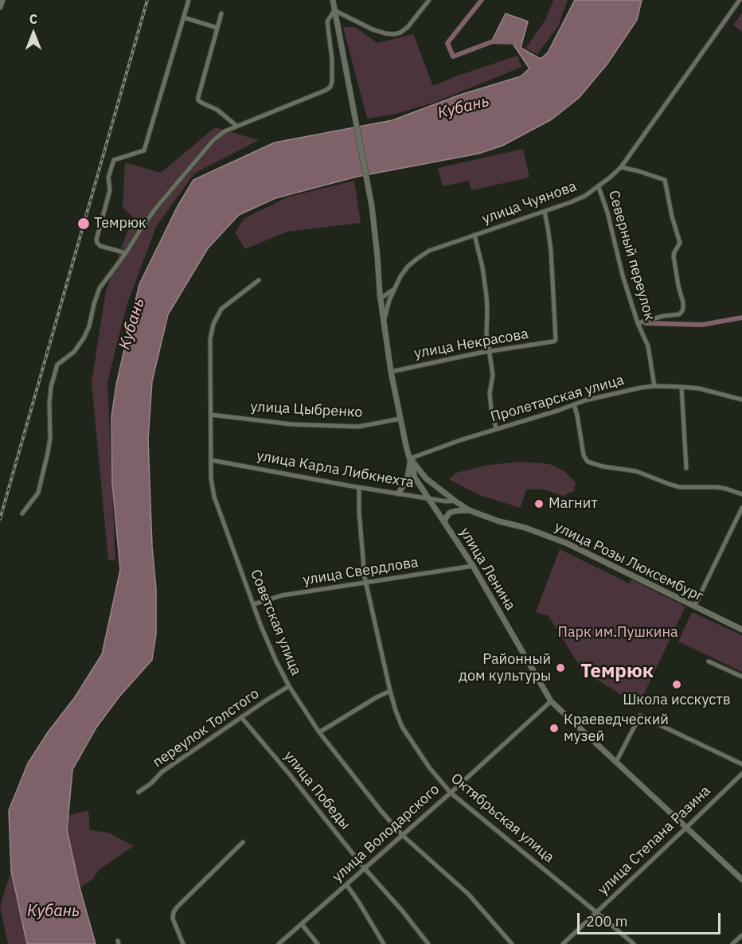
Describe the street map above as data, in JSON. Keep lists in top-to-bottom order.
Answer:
{
  "streets": {
    "main road": ["улица Розы Люксембург", "улица Ленина"],
    "street": [
      "улица Чуянова",
      "Северный переулок",
      "улица Некрасова",
      "Пролетарская улица",
      "улица Цыбренко",
      "улица Карла Либкнехта",
      "улица Свердлова",
      "Советская улица",
      "переулок Толстого",
      "улица Победы",
      "Октябрьская улица",
      "улица Володарского",
      "улица Степана Разина"
    ]
  },
  "crossings": [
    ["улица Чуянова", "Северный переулок"],
    ["улица Чуянова", "улица Некрасова"],
    ["улица Чуянова", "улица Ленина"],
    ["Северный переулок", "Пролетарская улица"],
    ["улица Некрасова", "улица Ленина"],
    ["Пролетарская улица", "улица Розы Люксембург"],
    ["Пролетарская улица", "улица Ленина"],
    ["улица Цыбренко", "улица Ленина"],
    ["улица Цыбренко", "Советская улица"],
    ["улица Карла Либкнехта", "улица Розы Люксембург"],
    ["улица Карла Либкнехта", "улица Ленина"],
    ["улица Карла Либкнехта", "Советская улица"],
    ["улица Карла Либкнехта", "Октябрьская улица"],
    ["улица Розы Люксембург", "улица Ленина"],
    ["улица Ленина", "улица Свердлова"],
    ["улица Ленина", "улица Володарского"],
    ["улица Ленина", "улица Степана Разина"],
    ["улица Свердлова", "Советская улица"],
    ["улица Свердлова", "Октябрьская улица"],
    ["Советская улица", "переулок Толстого"],
    ["Советская улица", "улица Володарского"],
    ["переулок Толстого", "улица Победы"],
    ["улица Победы", "улица Володарского"],
    ["Октябрьская улица", "улица Володарского"],
    ["Октябрьская улица", "улица Степана Разина"]
  ],
  "districts": ["Темрюк"],
  "water": ["Кубань"],
  "parks": ["Парк им.Пушкина"],
  "places": [
    "Темрюк",
    "Магнит",
    "Районный дом культуры",
    "Школа исскуств",
    "Краеведческий музей"
  ],
  "scale_bar": "200 m",
  "north": "top"
}
